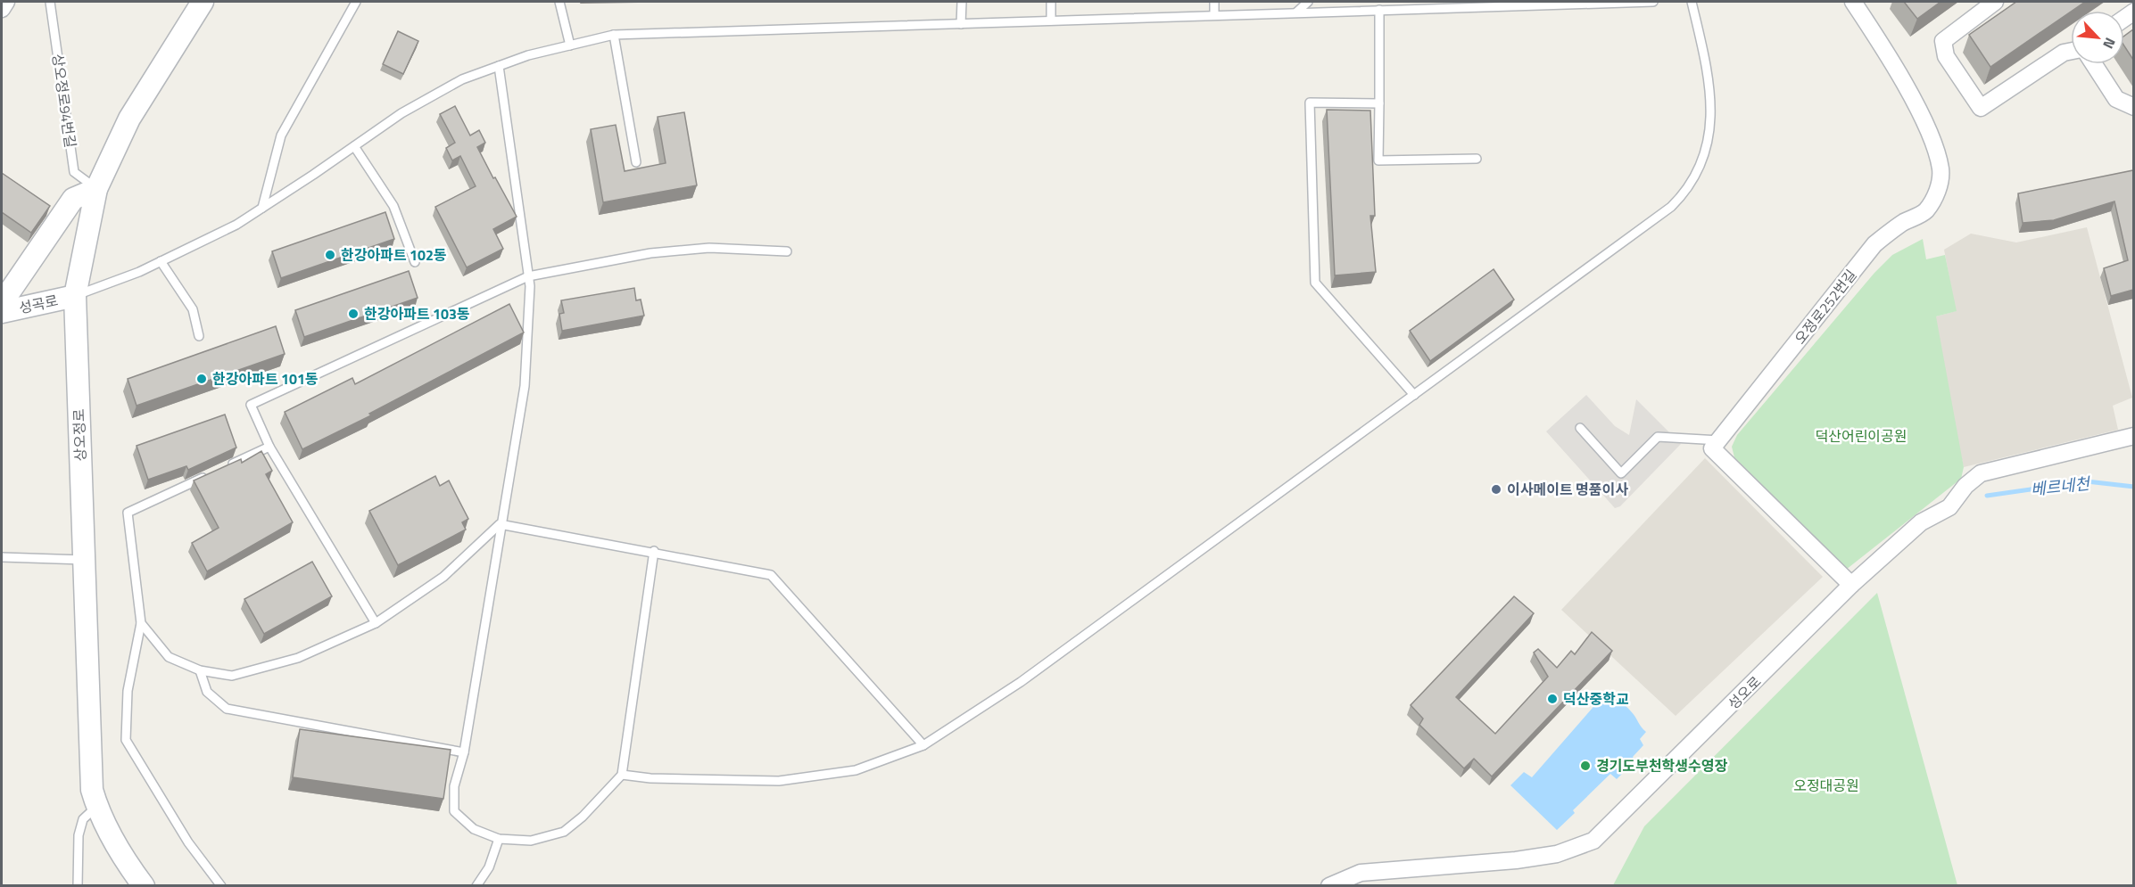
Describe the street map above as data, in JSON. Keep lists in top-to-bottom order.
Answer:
{
  "streets": {
    "street": [
      "성곡로",
      "오정로252번길",
      "상오정로",
      "성오로"
    ],
    "lane": ["상오정로94번길"]
  },
  "crossings": [
    ["상오정로94번길", "상오정로"],
    ["성곡로", "상오정로"]
  ],
  "water": ["베르네천"],
  "parks": ["덕산어린이공원", "오정대공원"],
  "places": [
    "한강아파트 102동",
    "한강아파트 103동",
    "한강아파트 101동",
    "이사메이트 명품이사",
    "덕산중학교",
    "경기도부천학생수영장"
  ],
  "north": "bottom right"
}
